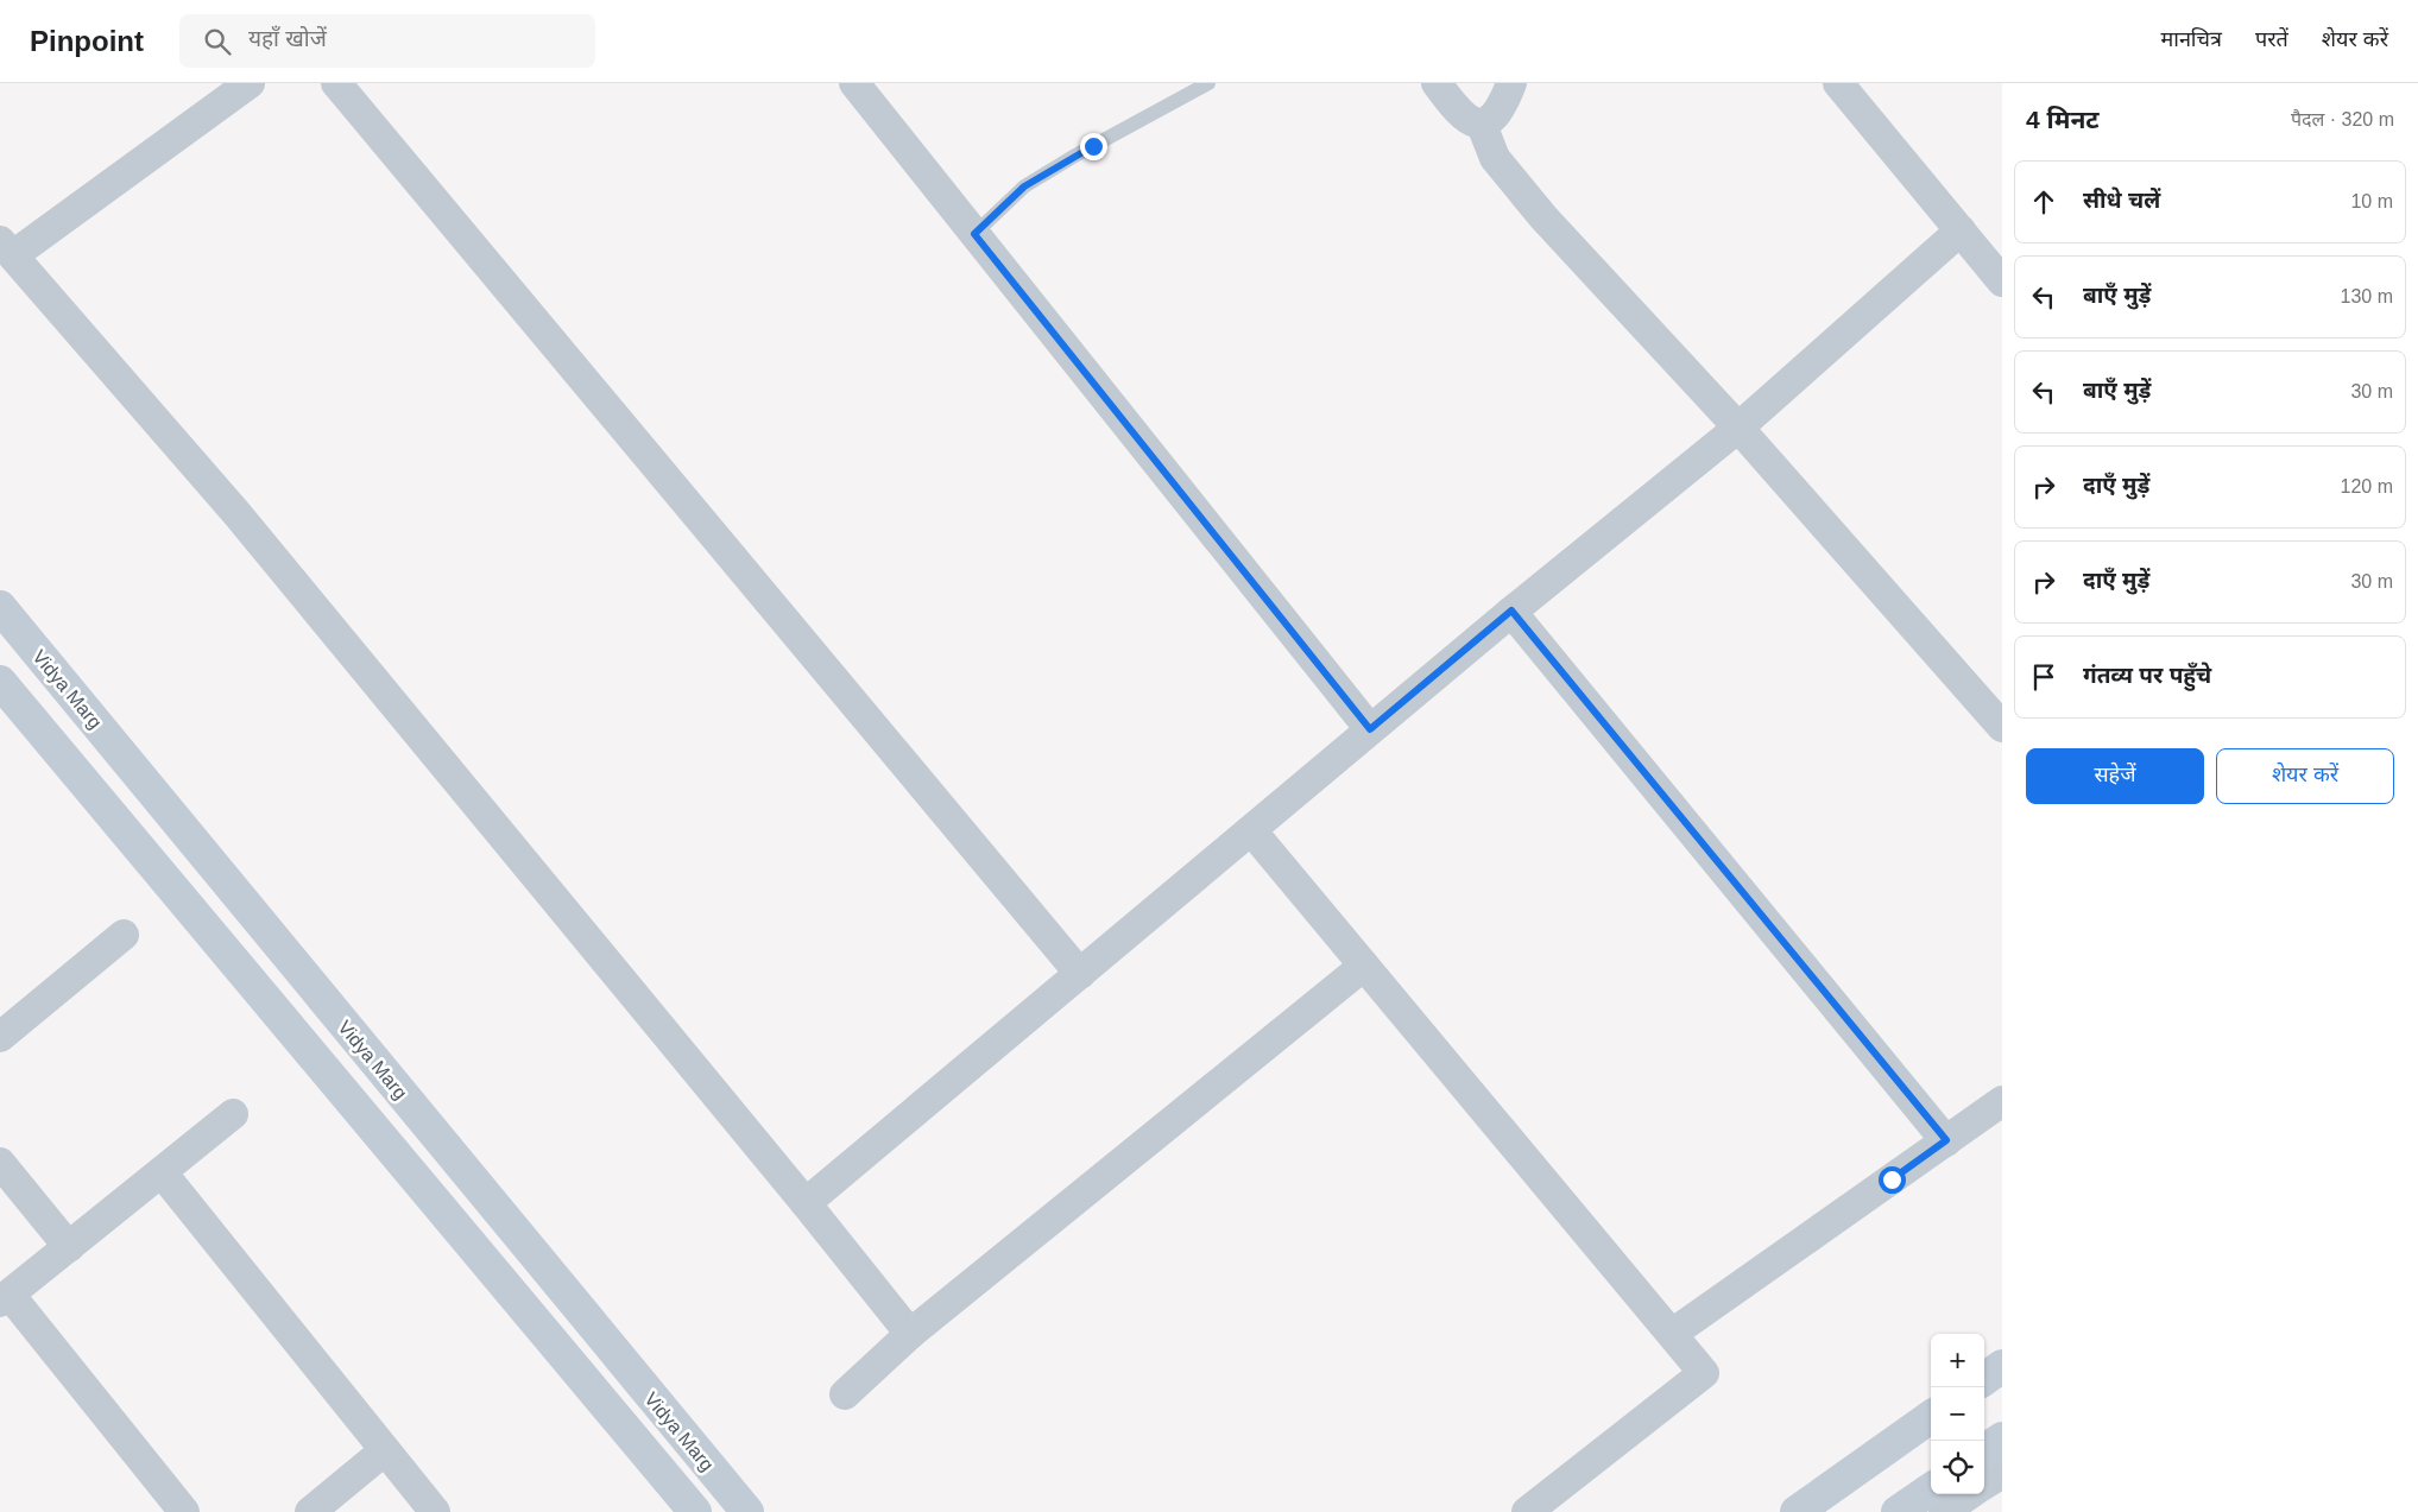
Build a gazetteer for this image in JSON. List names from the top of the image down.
{
  "streets": {
    "main road": ["Vidya Marg"]
  },
  "page": {
    "header": "Pinpoint",
    "search": "यहाँ खोजें",
    "nav": ["मानचित्र", "परतें", "शेयर करें"],
    "heading": ["4 मिनट", "पैदल · 320 m"],
    "list": [
      ["सीधे चलें", "10 m"],
      ["बाएँ मुड़ें", "130 m"],
      ["बाएँ मुड़ें", "30 m"],
      ["दाएँ मुड़ें", "120 m"],
      ["दाएँ मुड़ें", "30 m"],
      "गंतव्य पर पहुँचे"
    ],
    "buttons": ["सहेजें", "शेयर करें"],
    "map_buttons": ["+", "−"]
  }
}
